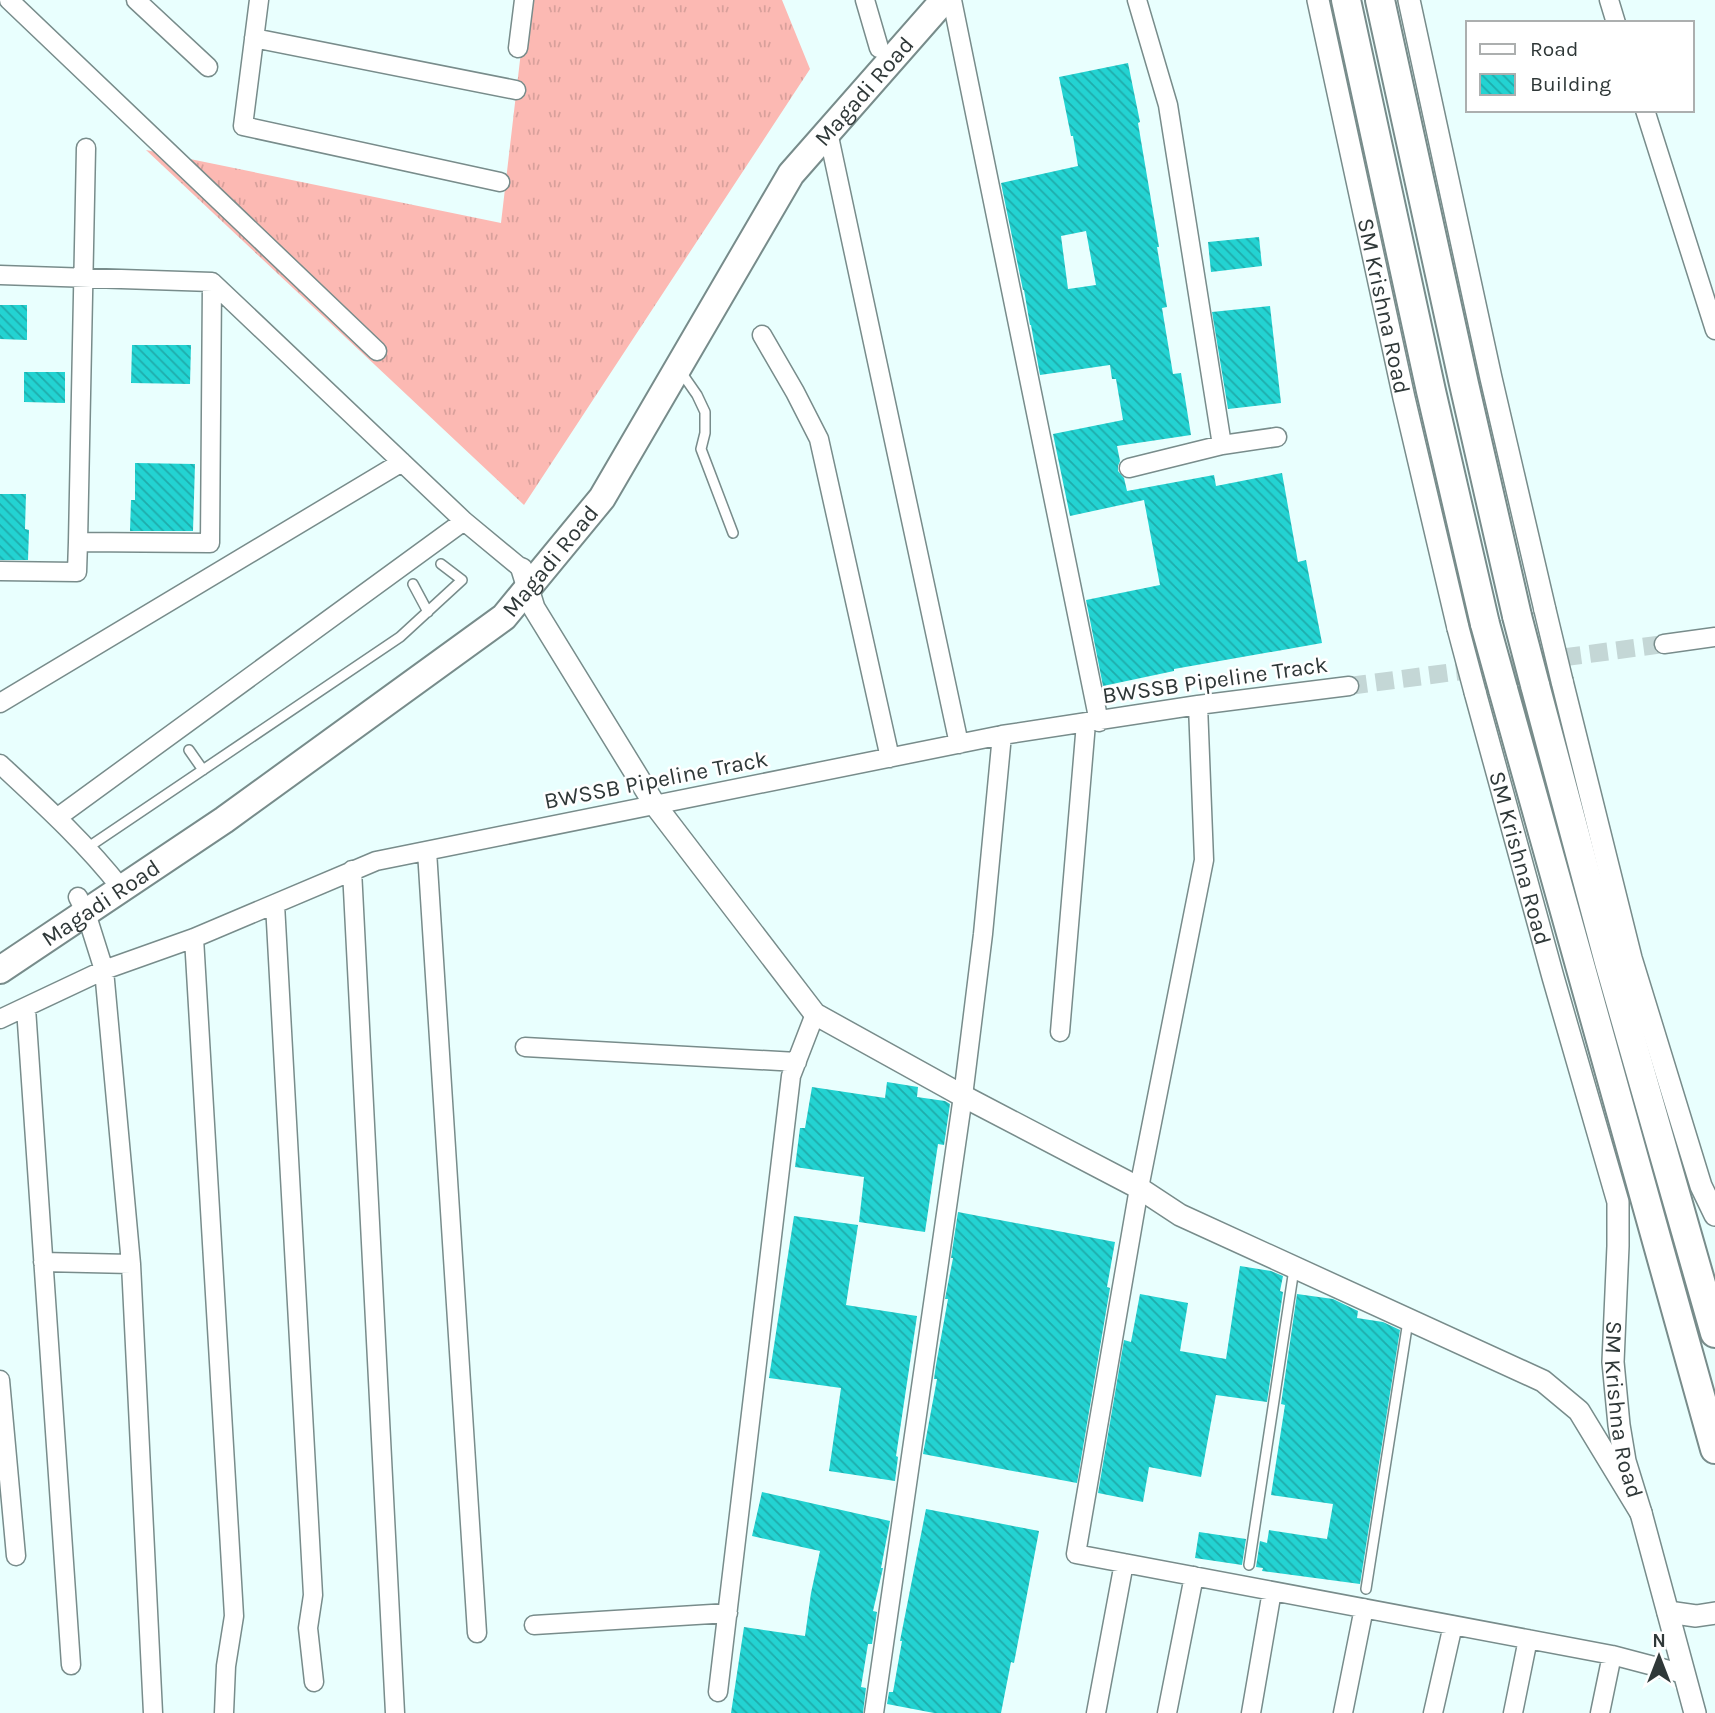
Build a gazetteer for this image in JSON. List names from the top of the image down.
{
  "streets": {
    "highway": ["SM Krishna Road"],
    "main road": ["Magadi Road"],
    "street": ["BWSSB Pipeline Track"]
  },
  "legend": ["Road", "Building"],
  "north": "top"
}
